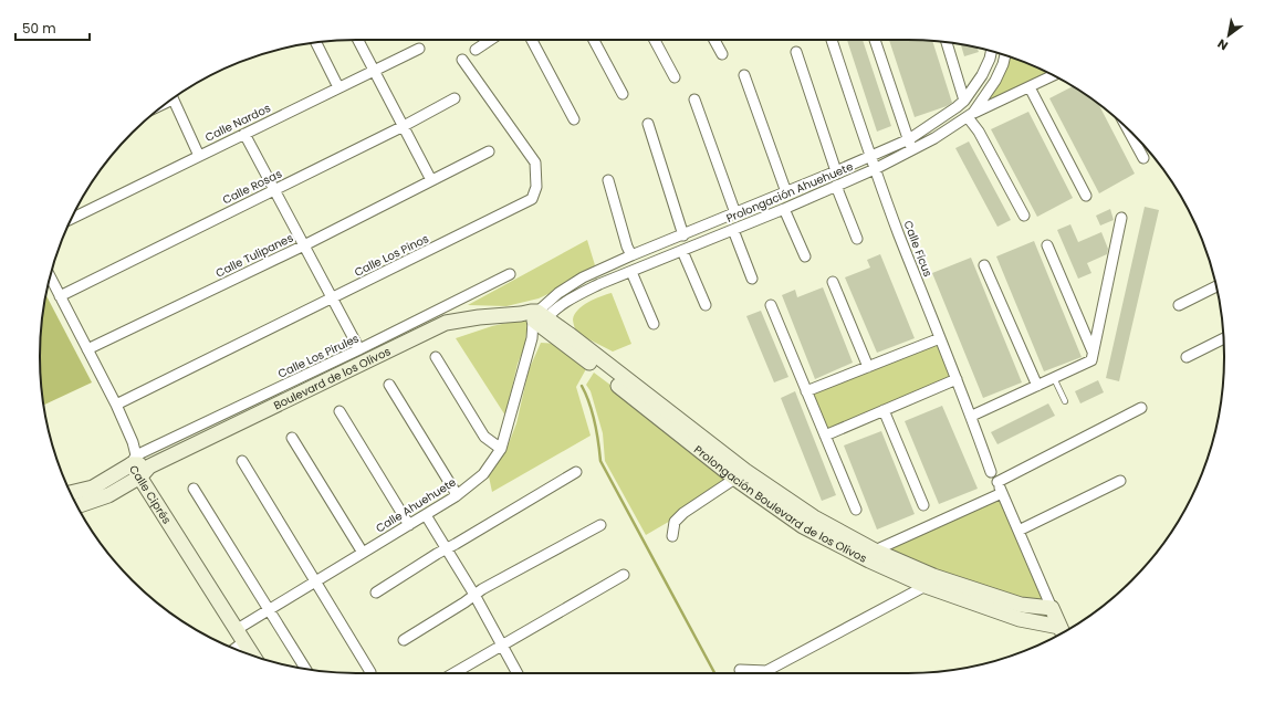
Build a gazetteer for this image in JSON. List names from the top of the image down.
{
  "streets": {
    "street": [
      "Calle Nardos",
      "Calle Rosas",
      "Prolongación Ahuehuete",
      "Calle Ficus",
      "Calle Tulipanes",
      "Calle Los Pinos",
      "Calle Los Pirules",
      "Boulevard de los Olivos",
      "Calle Ciprés",
      "Prolongación Boulevard de los Olivos",
      "Calle Ahuehuete"
    ]
  },
  "crossings": [
    ["Calle Rosas", "Calle Ciprés"],
    ["Prolongación Ahuehuete", "Calle Ficus"],
    ["Prolongación Ahuehuete", "Boulevard de los Olivos"],
    ["Prolongación Ahuehuete", "Prolongación Boulevard de los Olivos"],
    ["Prolongación Ahuehuete", "Calle Ahuehuete"],
    ["Calle Ficus", "Prolongación Boulevard de los Olivos"],
    ["Calle Tulipanes", "Calle Ciprés"],
    ["Calle Los Pinos", "Calle Ciprés"],
    ["Calle Los Pirules", "Calle Ciprés"],
    ["Boulevard de los Olivos", "Calle Ciprés"],
    ["Boulevard de los Olivos", "Prolongación Boulevard de los Olivos"],
    ["Boulevard de los Olivos", "Calle Ahuehuete"],
    ["Calle Ciprés", "Calle Ahuehuete"],
    ["Prolongación Boulevard de los Olivos", "Calle Ahuehuete"]
  ],
  "scale_bar": "50 m",
  "north": "bottom left"
}
